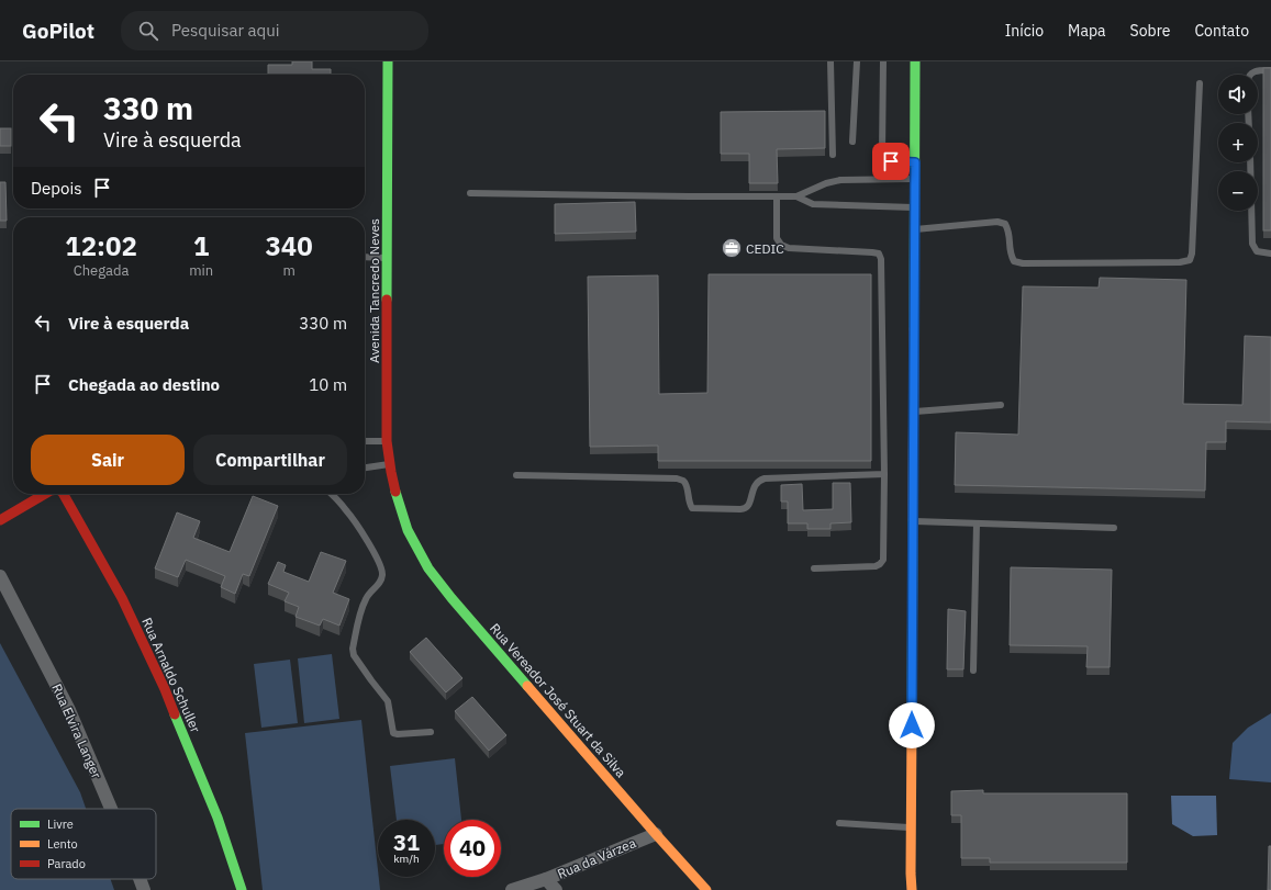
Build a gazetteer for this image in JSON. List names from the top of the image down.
{
  "streets": {
    "street": [
      "Avenida Tancredo Neves",
      "Rua Arnaldo Schuller",
      "Rua Vereador José Stuart da Silva",
      "Rua Elvira Langer",
      "Rua da Várzea"
    ]
  },
  "crossings": [
    ["Avenida Tancredo Neves", "Rua Vereador José Stuart da Silva"],
    ["Rua Vereador José Stuart da Silva", "Rua da Várzea"]
  ],
  "places": {
    "office": ["CEDIC"]
  },
  "legend": ["Livre", "Lento", "Parado"],
  "page": {
    "header": "GoPilot",
    "search": "Pesquisar aqui",
    "nav": [
      "Início",
      "Mapa",
      "Sobre",
      "Contato"
    ],
    "map_buttons": ["+", "−"],
    "turn": ["330 m", "Vire à esquerda"],
    "then": "Depois",
    "eta": [
      "12:02",
      "Chegada",
      "1",
      "min",
      "340",
      "m"
    ],
    "list": [
      {
        "name": "Vire à esquerda",
        "value": "330 m"
      },
      {
        "name": "Chegada ao destino",
        "value": "10 m"
      }
    ],
    "buttons": ["Sair", "Compartilhar"],
    "speed": "31 km/h",
    "limit": "40"
  }
}
